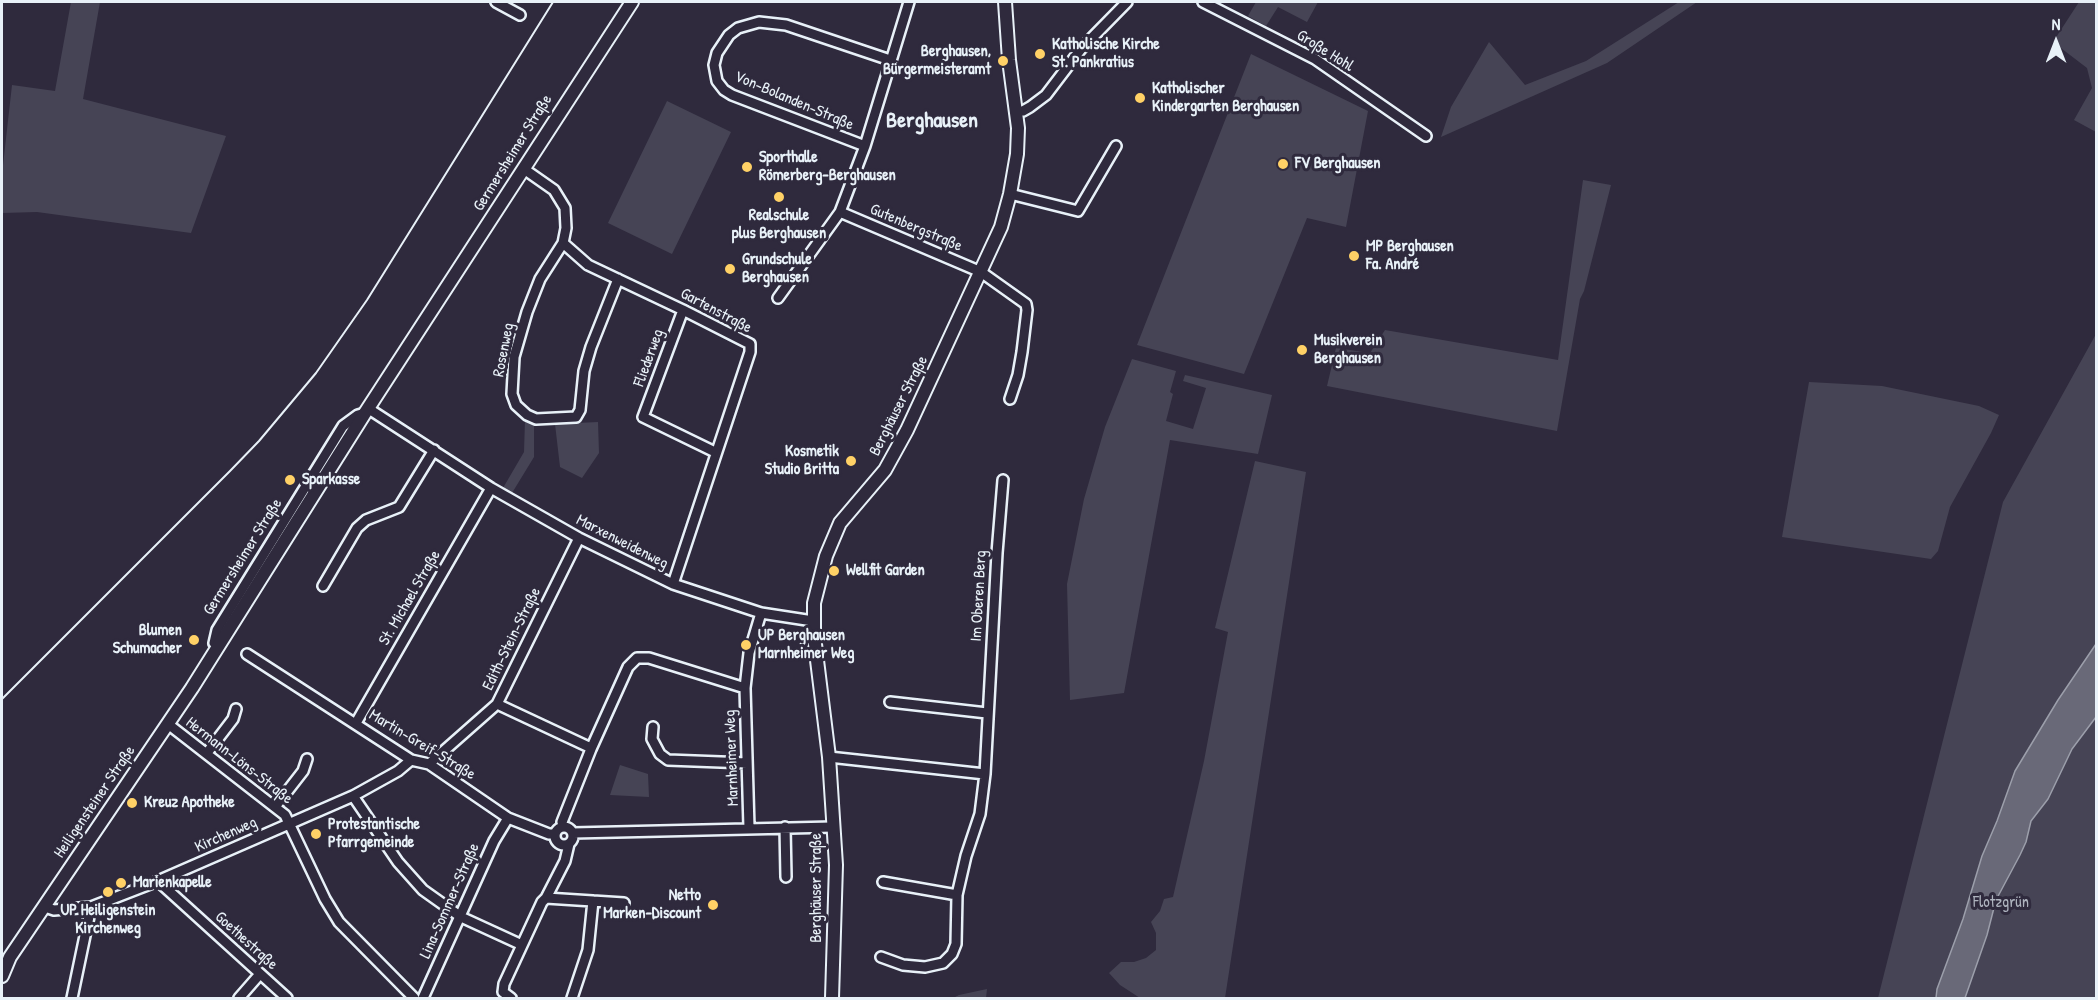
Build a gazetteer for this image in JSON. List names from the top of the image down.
{
  "streets": {
    "main road": ["Germersheimer Straße", "Berghäuser Straße", "Heiligensteiner Straße"],
    "street": [
      "Große Hohl",
      "Von-Bolanden-Straße",
      "Gutenbergstraße",
      "Gartenstraße",
      "Rosenweg",
      "Fliederweg",
      "Marxenweidenweg",
      "Im Oberen Berg",
      "St. Michael Straße",
      "Edith-Stein-Straße",
      "Martin-Greif-Straße",
      "Marnheimer Weg",
      "Hermann-Löns-Straße",
      "Kirchenweg",
      "Lina-Sommer-Straße",
      "Goethestraße"
    ]
  },
  "crossings": [
    ["Germersheimer Straße", "Marxenweidenweg"],
    ["Germersheimer Straße", "Heiligensteiner Straße"],
    ["Gutenbergstraße", "Berghäuser Straße"],
    ["Gartenstraße", "Rosenweg"],
    ["Gartenstraße", "Fliederweg"],
    ["Gartenstraße", "Marxenweidenweg"],
    ["Berghäuser Straße", "Marxenweidenweg"],
    ["Marxenweidenweg", "St. Michael Straße"],
    ["Marxenweidenweg", "Edith-Stein-Straße"],
    ["Marxenweidenweg", "Marnheimer Weg"],
    ["St. Michael Straße", "Martin-Greif-Straße"],
    ["Edith-Stein-Straße", "Martin-Greif-Straße"],
    ["Martin-Greif-Straße", "Marnheimer Weg"],
    ["Martin-Greif-Straße", "Kirchenweg"],
    ["Martin-Greif-Straße", "Lina-Sommer-Straße"],
    ["Hermann-Löns-Straße", "Heiligensteiner Straße"],
    ["Hermann-Löns-Straße", "Kirchenweg"],
    ["Heiligensteiner Straße", "Kirchenweg"],
    ["Kirchenweg", "Goethestraße"]
  ],
  "districts": ["Berghausen"],
  "parks": ["Flotzgrün"],
  "places": [
    "Katholische Kirche St. Pankratius",
    "Berghausen, Bürgermeisteramt",
    "Katholischer Kindergarten Berghausen",
    "FV Berghausen",
    "Sporthalle Römerberg-Berghausen",
    "Realschule plus Berghausen",
    "MP Berghausen Fa. André",
    "Grundschule Berghausen",
    "Musikverein Berghausen",
    "Kosmetik Studio Britta",
    "Sparkasse",
    "Wellfit Garden",
    "Blumen Schumacher",
    "UP Berghausen Marnheimer Weg",
    "Kreuz Apotheke",
    "Protestantische Pfarrgemeinde",
    "Marienkapelle",
    "UP Heiligenstein Kirchenweg",
    "Netto Marken-Discount"
  ],
  "north": "top"
}
